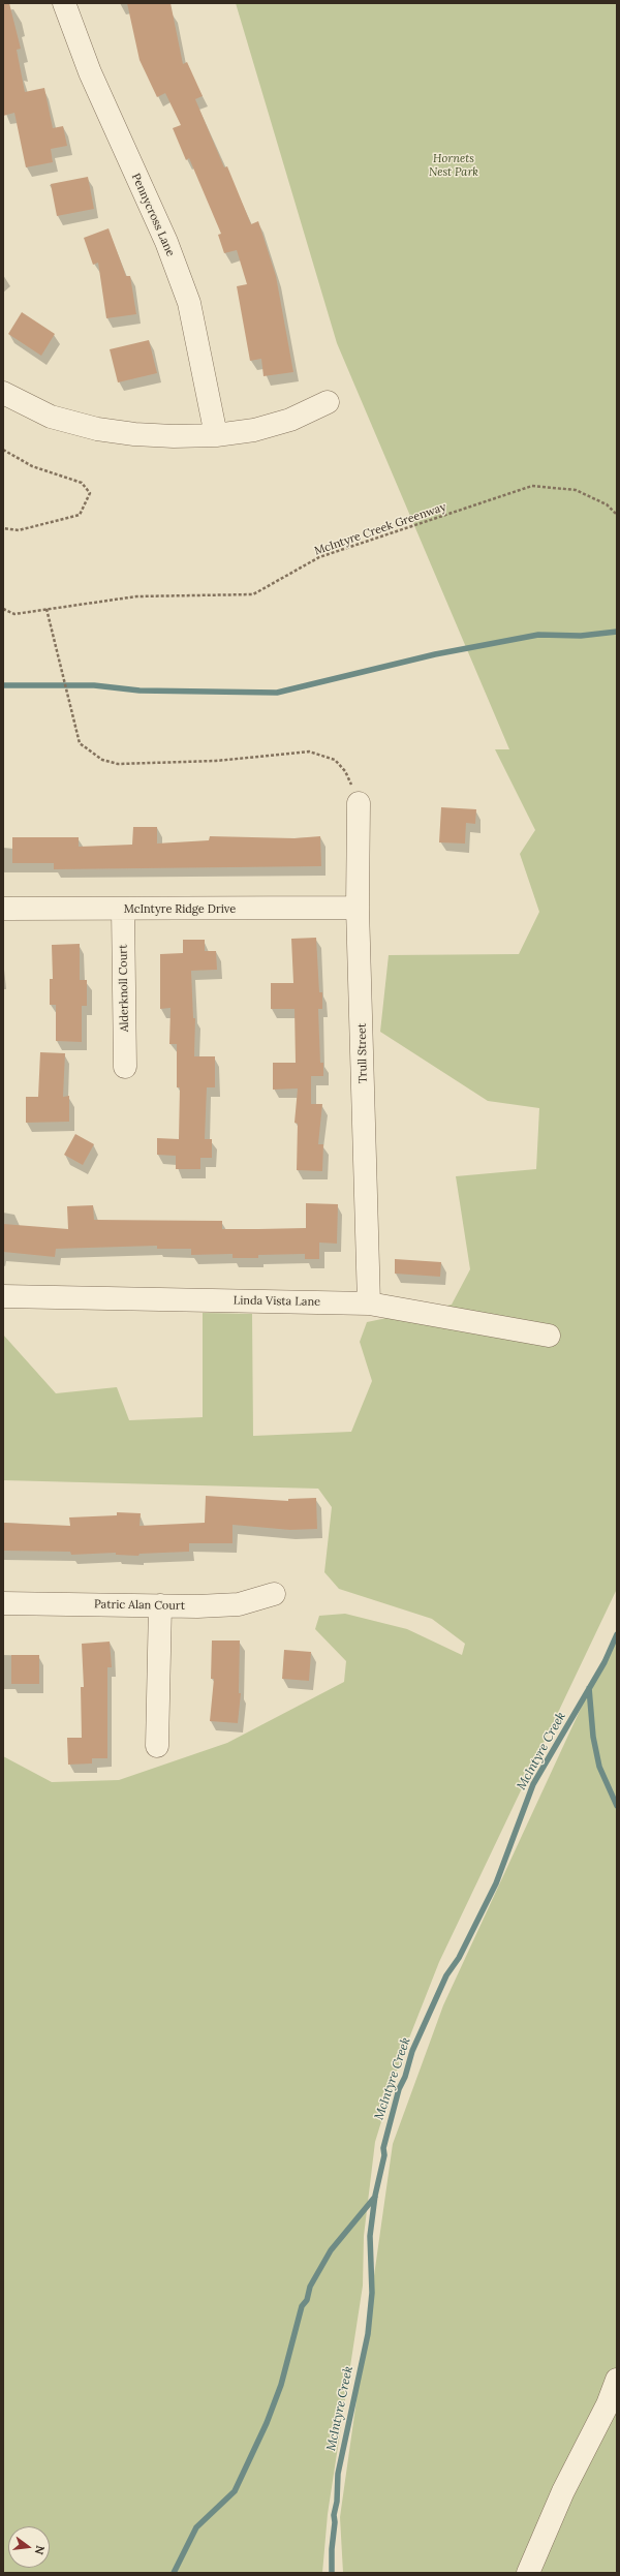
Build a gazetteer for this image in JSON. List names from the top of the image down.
{
  "streets": {
    "street": [
      "Pennycross Lane",
      "McIntyre Ridge Drive",
      "Alderknoll Court",
      "Trull Street",
      "Linda Vista Lane",
      "Patric Alan Court"
    ],
    "path": ["McIntyre Creek Greenway"]
  },
  "crossings": [
    ["McIntyre Ridge Drive", "Alderknoll Court"],
    ["McIntyre Ridge Drive", "Trull Street"],
    ["Trull Street", "Linda Vista Lane"]
  ],
  "water": ["McIntyre Creek"],
  "parks": ["Hornets Nest Park"],
  "north": "right"
}
